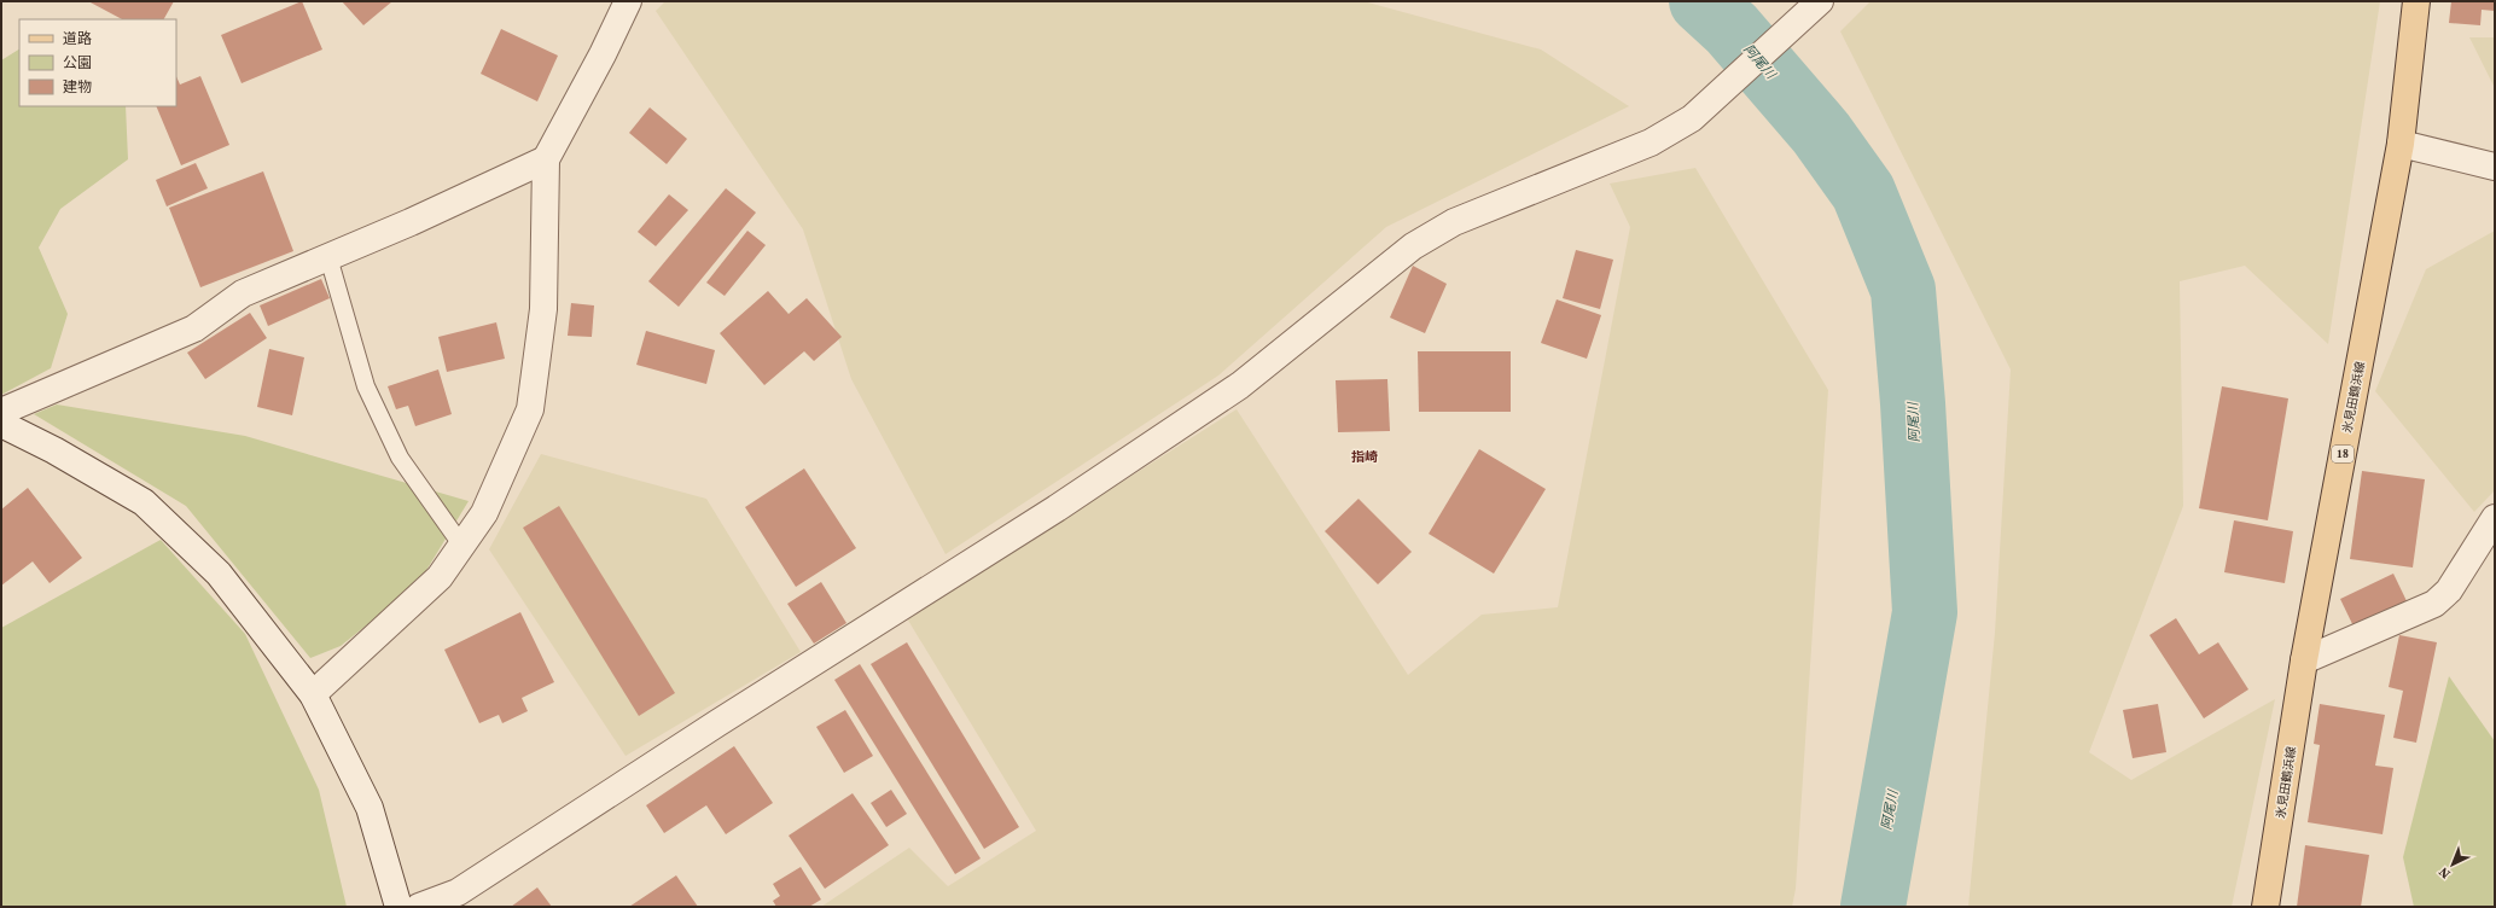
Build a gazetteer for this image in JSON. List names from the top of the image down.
{
  "streets": {
    "main road": ["氷見田鶴浜線", "18"]
  },
  "districts": ["指崎"],
  "water": ["阿尾川"],
  "legend": ["道路", "公園", "建物"],
  "north": "bottom left"
}
